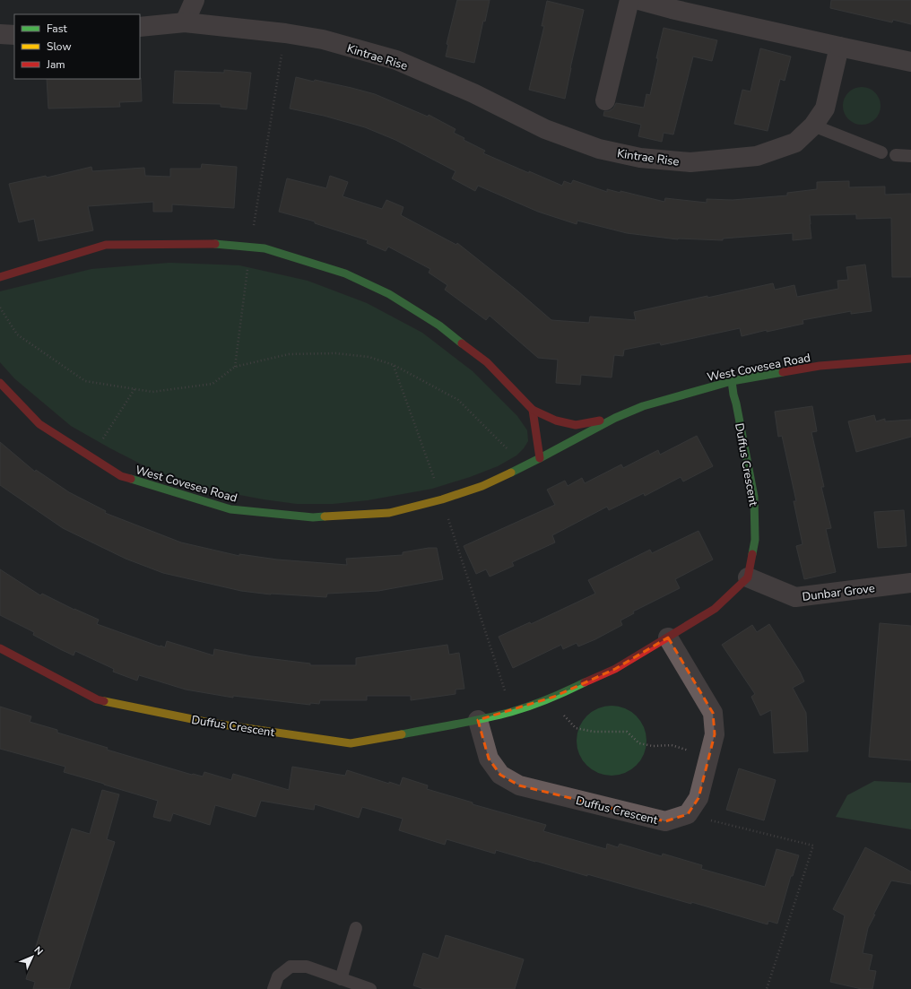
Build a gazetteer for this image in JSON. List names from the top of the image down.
{
  "streets": {
    "street": [
      "Kintrae Rise",
      "West Covesea Road",
      "Duffus Crescent",
      "Dunbar Grove"
    ]
  },
  "crossings": [
    ["West Covesea Road", "Duffus Crescent"],
    ["Duffus Crescent", "Dunbar Grove"]
  ],
  "legend": ["Fast", "Slow", "Jam"],
  "north": "top right"
}
